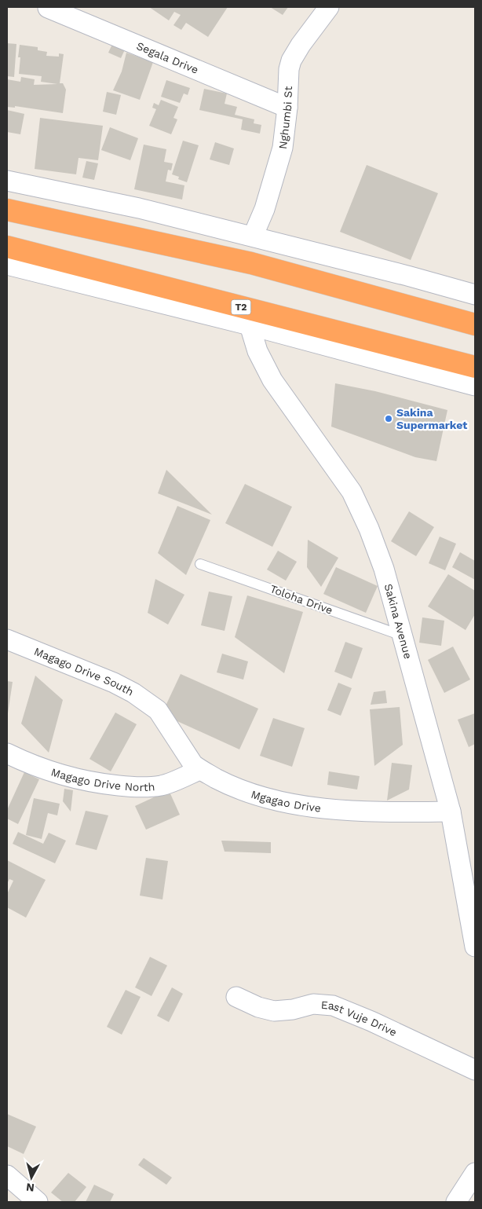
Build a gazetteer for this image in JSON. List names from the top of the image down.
{
  "streets": {
    "highway": ["T2"],
    "street": [
      "Segala Drive",
      "Nghumbi St",
      "Sakina Avenue",
      "Magago Drive South",
      "Magago Drive North",
      "Mgagao Drive",
      "East Vuje Drive"
    ],
    "lane": ["Toloha Drive"]
  },
  "crossings": [
    ["Segala Drive", "Nghumbi St"],
    ["Toloha Drive", "Sakina Avenue"],
    ["Sakina Avenue", "Mgagao Drive"],
    ["Magago Drive South", "Mgagao Drive"],
    ["Magago Drive North", "Mgagao Drive"]
  ],
  "places": ["Sakina Supermarket"],
  "north": "bottom"
}
